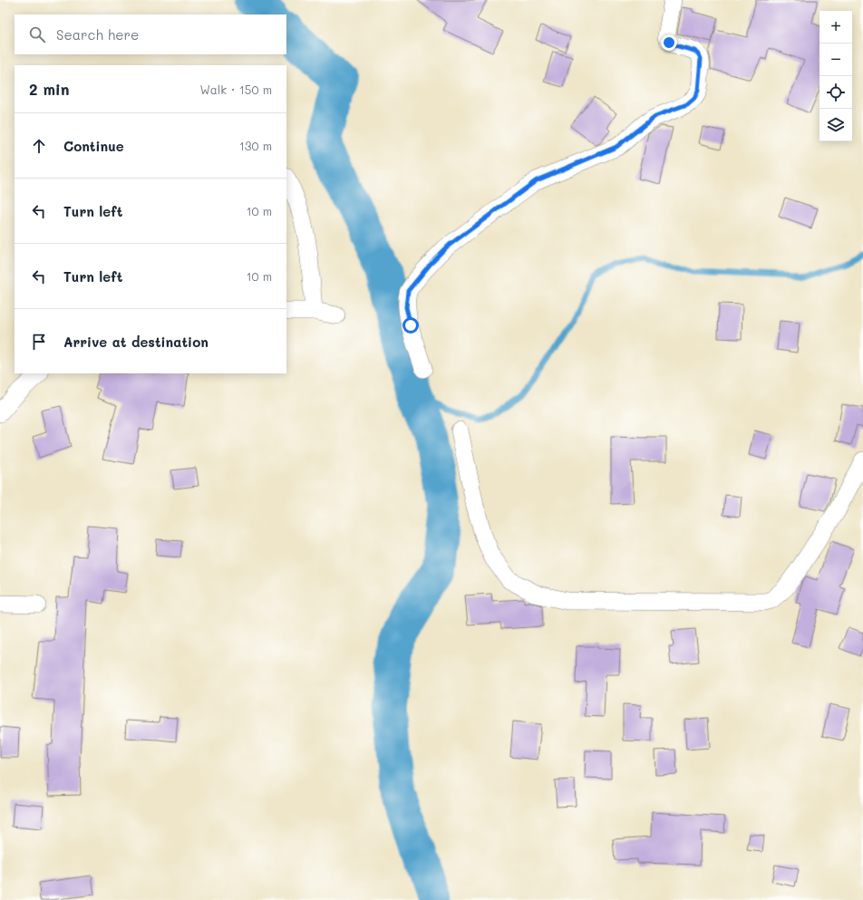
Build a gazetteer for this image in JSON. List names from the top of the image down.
{
  "page": {
    "map_buttons": ["+", "−"],
    "search": "Search here",
    "heading": ["2 min", "Walk · 150 m"],
    "list": [
      ["Continue", "130 m"],
      ["Turn left", "10 m"],
      ["Turn left", "10 m"],
      "Arrive at destination"
    ]
  }
}
